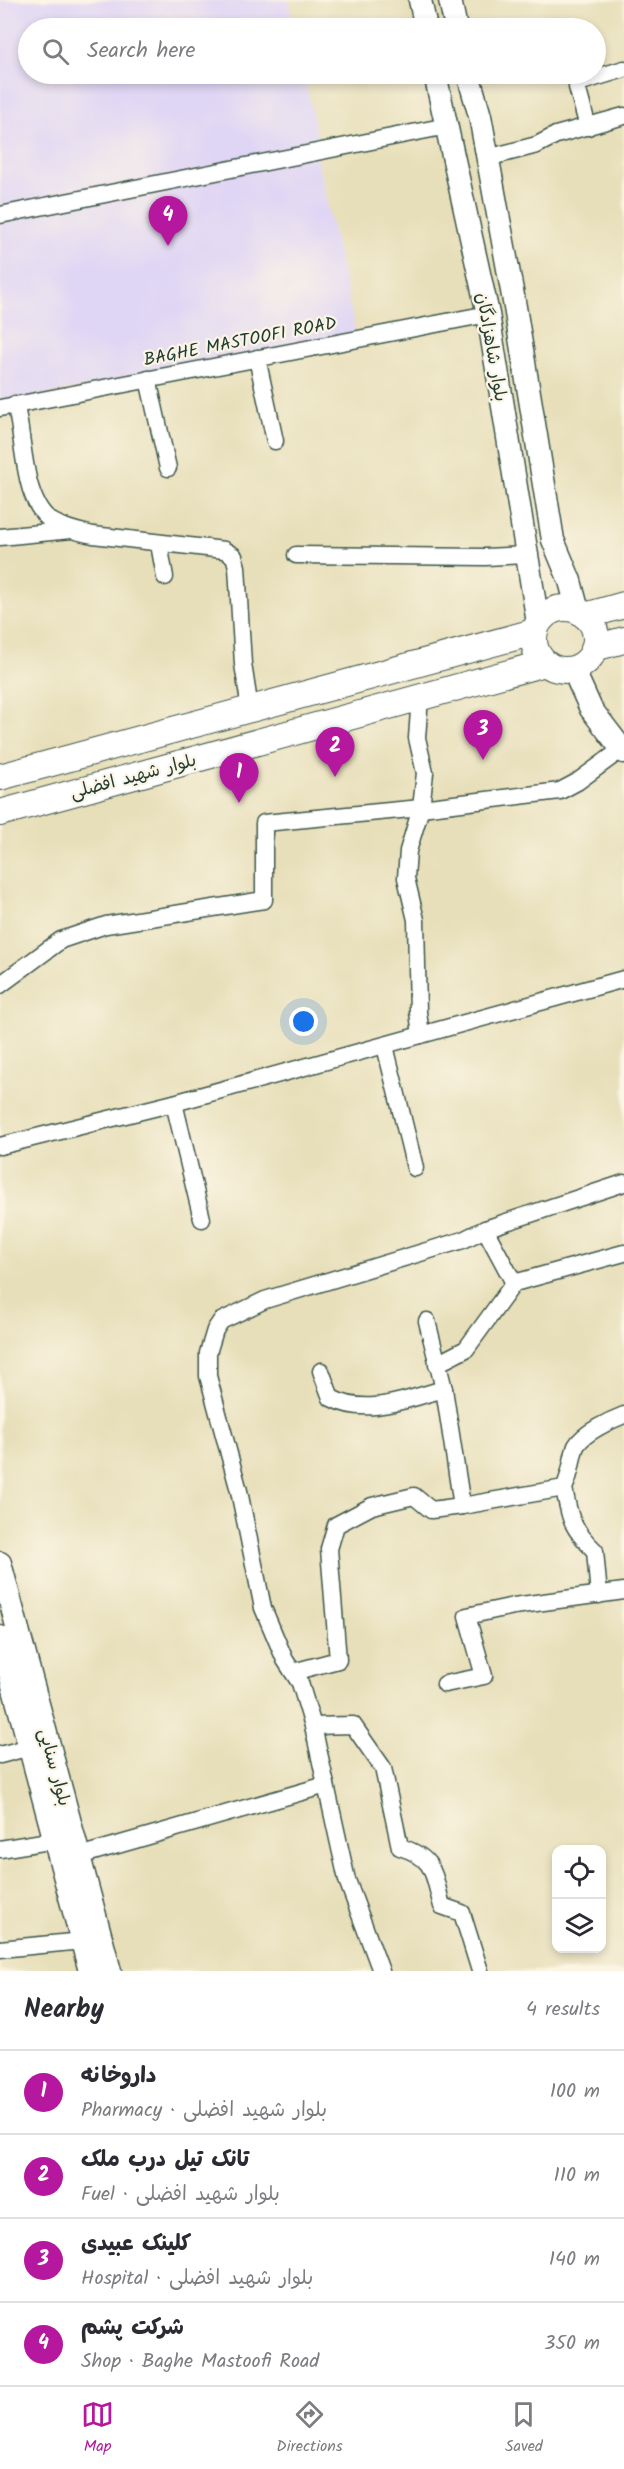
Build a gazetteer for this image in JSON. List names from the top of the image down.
{
  "streets": {
    "main road": ["بلوار شاهزادگان", "بلوار شهید افضلی", "بلوار سنایی"],
    "street": ["BAGHE MASTOOFI ROAD"]
  },
  "crossings": [
    ["BAGHE MASTOOFI ROAD", "بلوار شاهزادگان"],
    ["بلوار شاهزادگان", "بلوار شهید افضلی"]
  ],
  "page": {
    "search": "Search here",
    "pins": [
      "4",
      "3",
      "2",
      "1"
    ],
    "heading": ["Nearby", "4 results"],
    "list": [
      {
        "mark": "1",
        "name": "داروخانه",
        "note": "Pharmacy · بلوار شهید افضلی",
        "value": "100 m"
      },
      {
        "mark": "2",
        "name": "تانک تیل درب ملک",
        "note": "Fuel · بلوار شهید افضلی",
        "value": "110 m"
      },
      {
        "mark": "3",
        "name": "کلینک عبیدی",
        "note": "Hospital · بلوار شهید افضلی",
        "value": "140 m"
      },
      {
        "mark": "4",
        "name": "شرکت پشم",
        "note": "Shop · Baghe Mastoofi Road",
        "value": "350 m"
      }
    ],
    "nav": ["Map", "Directions", "Saved"]
  }
}
